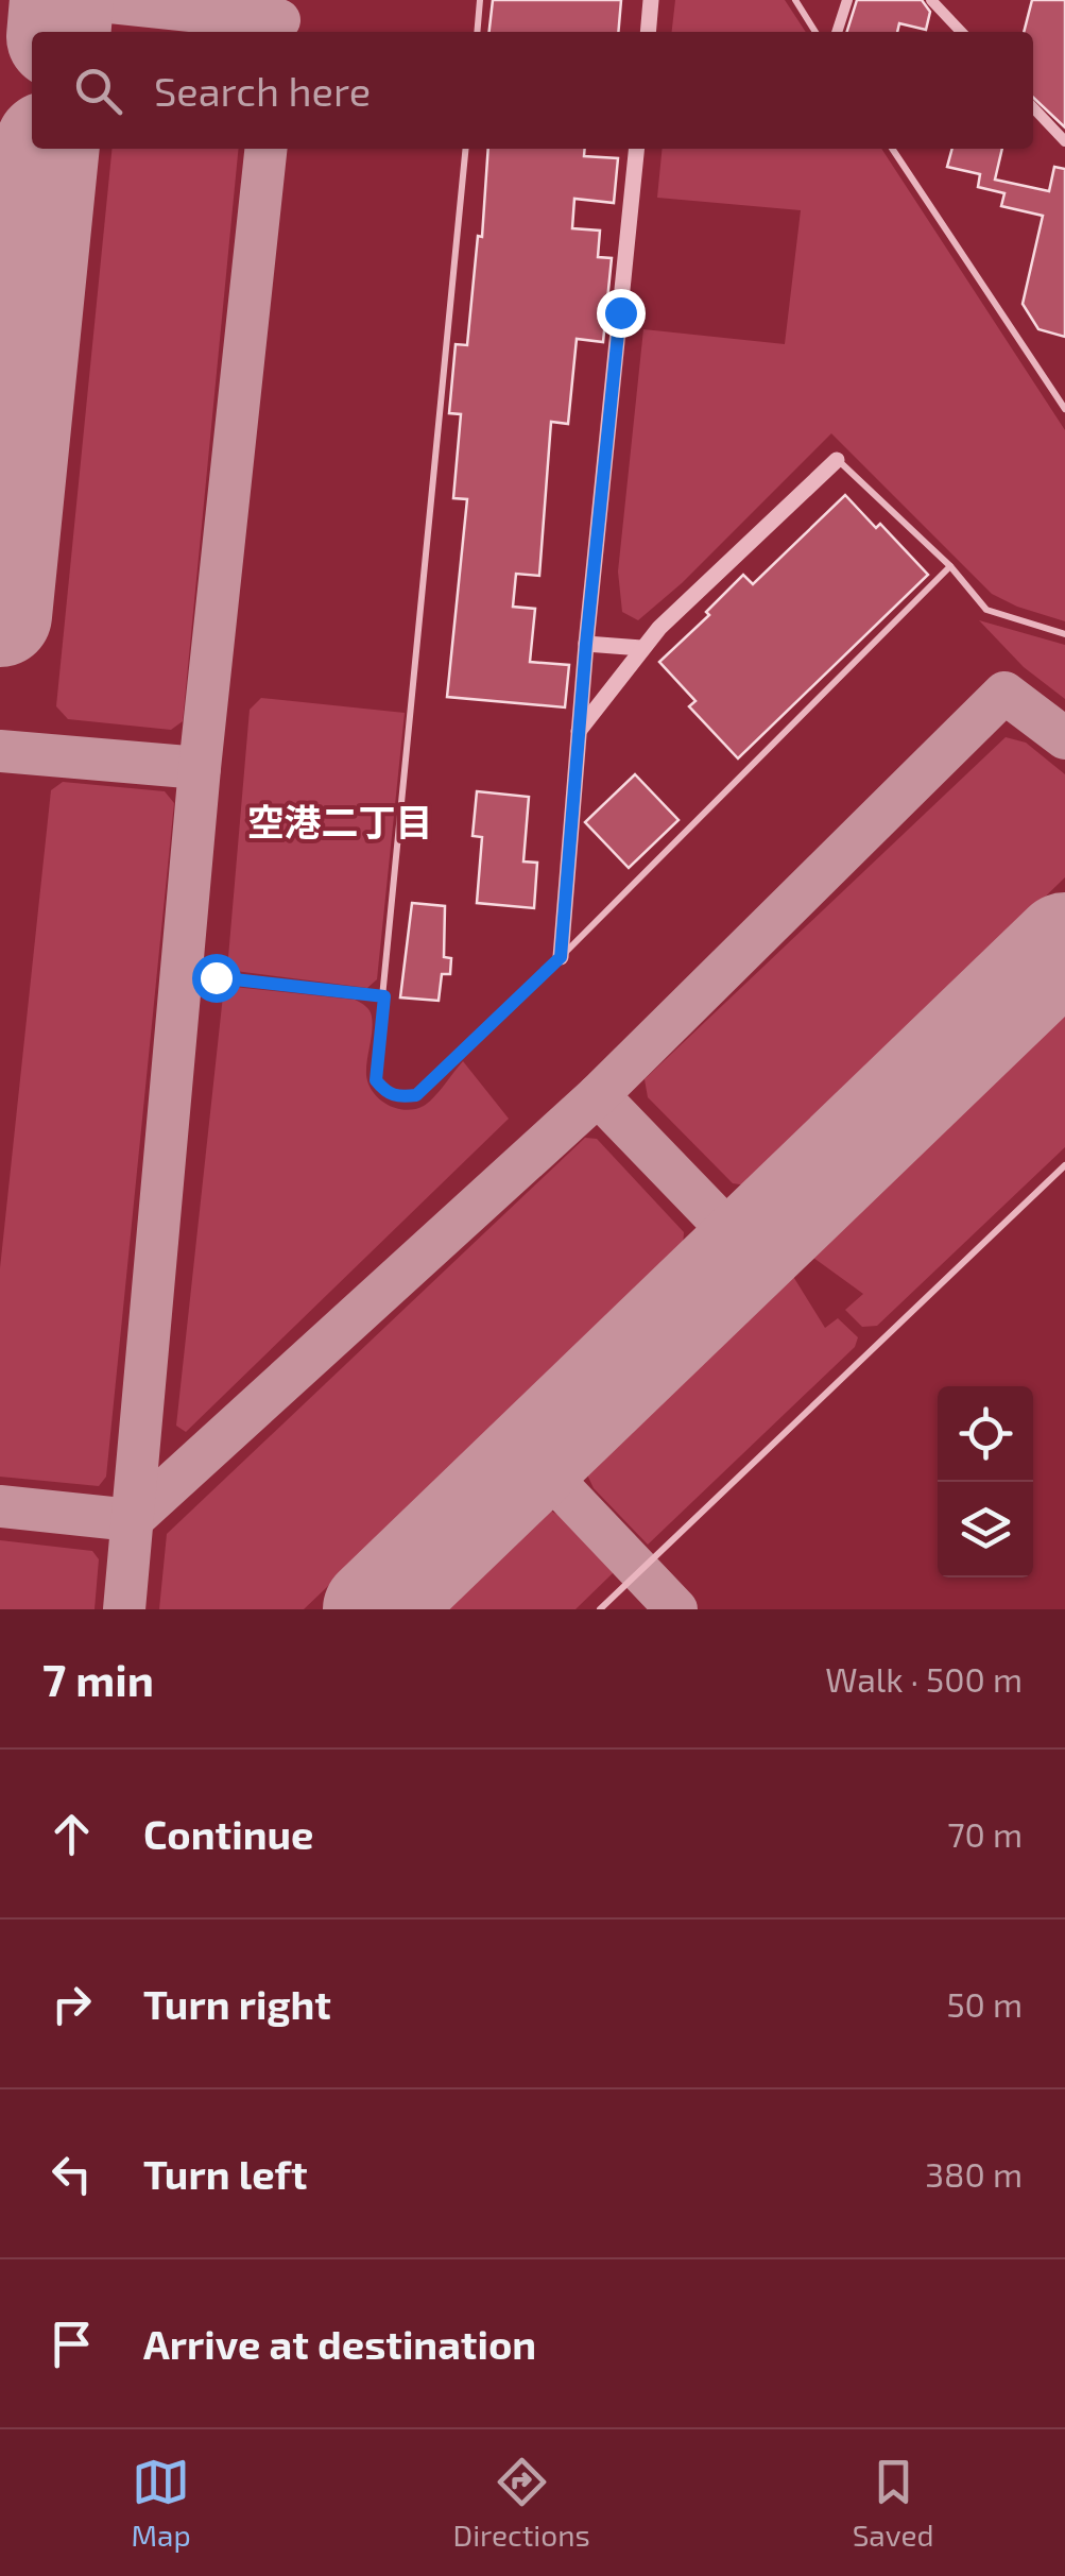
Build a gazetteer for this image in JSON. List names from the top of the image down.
{
  "districts": ["空港二丁目"],
  "page": {
    "search": "Search here",
    "heading": ["7 min", "Walk · 500 m"],
    "list": [
      ["Continue", "70 m"],
      ["Turn right", "50 m"],
      ["Turn left", "380 m"],
      "Arrive at destination"
    ],
    "nav": ["Map", "Directions", "Saved"]
  }
}
